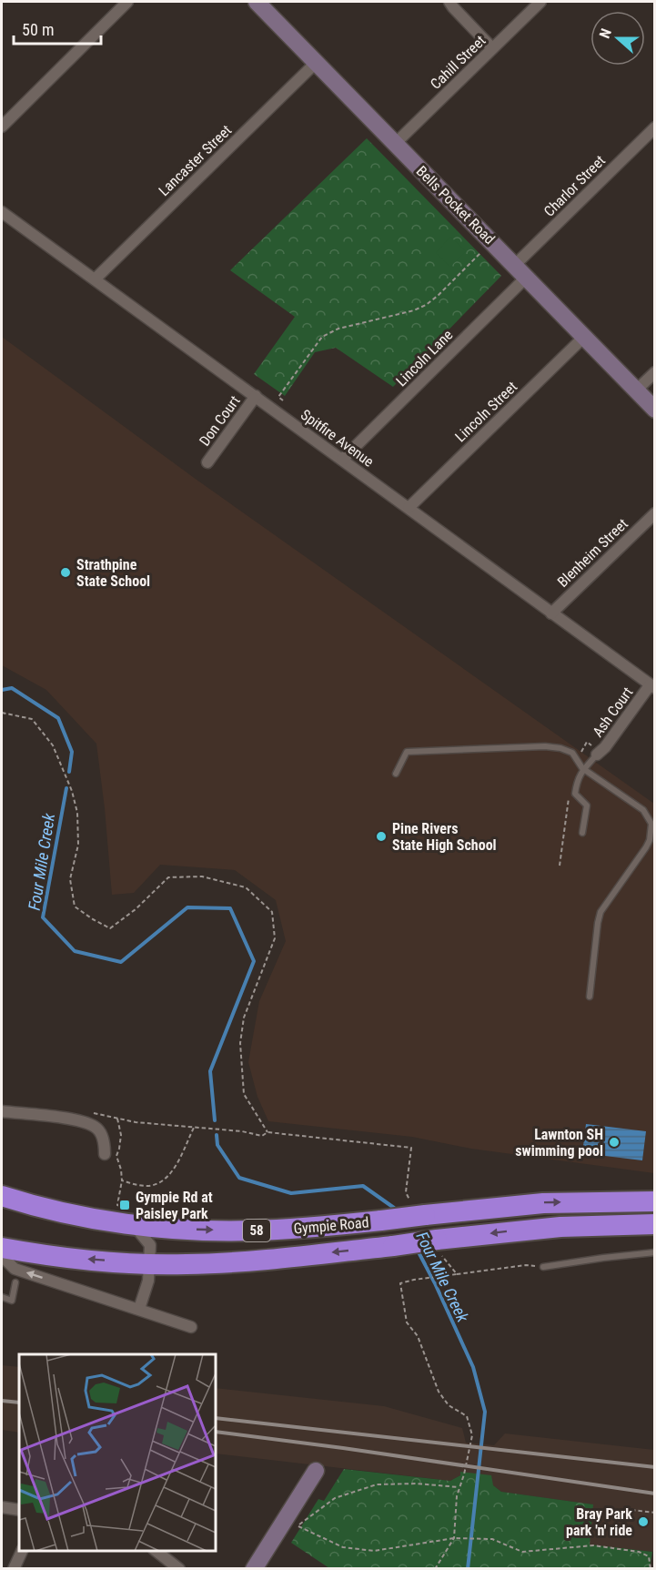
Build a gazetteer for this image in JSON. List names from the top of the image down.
{
  "streets": {
    "highway": ["Gympie Road", "58"],
    "main road": ["Bells Pocket Road"],
    "street": [
      "Cahill Street",
      "Lancaster Street",
      "Charlor Street",
      "Lincoln Lane",
      "Lincoln Street",
      "Don Court",
      "Spitfire Avenue",
      "Blenheim Street",
      "Ash Court"
    ]
  },
  "crossings": [
    ["Cahill Street", "Bells Pocket Road"],
    ["Lancaster Street", "Bells Pocket Road"],
    ["Lancaster Street", "Spitfire Avenue"],
    ["Charlor Street", "Bells Pocket Road"],
    ["Bells Pocket Road", "Lincoln Lane"],
    ["Bells Pocket Road", "Lincoln Street"],
    ["Lincoln Lane", "Spitfire Avenue"],
    ["Lincoln Street", "Spitfire Avenue"],
    ["Don Court", "Spitfire Avenue"],
    ["Spitfire Avenue", "Blenheim Street"],
    ["Spitfire Avenue", "Ash Court"]
  ],
  "water": ["Four Mile Creek"],
  "places": {
    "other": [
      "Strathpine State School",
      "Pine Rivers State High School",
      "Lawnton SH swimming pool",
      "Bray Park park 'n' ride"
    ],
    "transit": ["Gympie Rd at Paisley Park"]
  },
  "scale_bar": "50 m",
  "north": "left"
}
